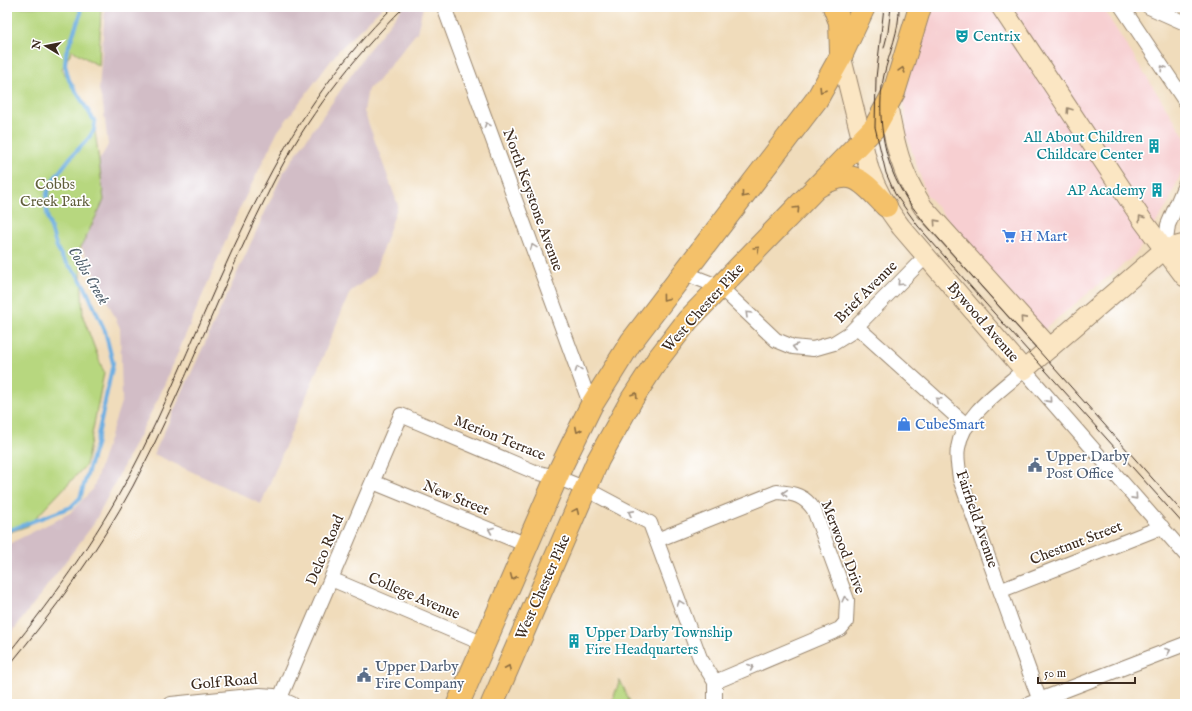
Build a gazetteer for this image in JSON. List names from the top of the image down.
{
  "streets": {
    "main road": ["West Chester Pike"],
    "street": [
      "North Keystone Avenue",
      "Brief Avenue",
      "Bywood Avenue",
      "Merion Terrace",
      "New Street",
      "Fairfield Avenue",
      "Chestnut Street",
      "Merwood Drive",
      "Delco Road",
      "College Avenue",
      "Golf Road"
    ]
  },
  "crossings": [
    ["North Keystone Avenue", "West Chester Pike"],
    ["Brief Avenue", "West Chester Pike"],
    ["Brief Avenue", "Bywood Avenue"],
    ["West Chester Pike", "Bywood Avenue"],
    ["West Chester Pike", "Merion Terrace"],
    ["West Chester Pike", "New Street"],
    ["West Chester Pike", "College Avenue"],
    ["Bywood Avenue", "Fairfield Avenue"],
    ["Bywood Avenue", "Chestnut Street"],
    ["Merion Terrace", "Merwood Drive"],
    ["Merion Terrace", "Delco Road"],
    ["New Street", "Delco Road"],
    ["Fairfield Avenue", "Chestnut Street"],
    ["Delco Road", "College Avenue"],
    ["Delco Road", "Golf Road"]
  ],
  "one_way": ["North Keystone Avenue", "Merion Terrace", "New Street"],
  "water": ["Cobbs Creek"],
  "parks": ["Cobbs Creek Park"],
  "places": {
    "theatre": ["Centrix"],
    "building": ["All About Children Childcare Center", "AP Academy", "Upper Darby Township Fire Headquarters"],
    "supermarket": ["H Mart"],
    "shop": ["CubeSmart"],
    "public building": ["Upper Darby Post Office", "Upper Darby Fire Company"]
  },
  "scale_bar": "50 m",
  "north": "left"
}
